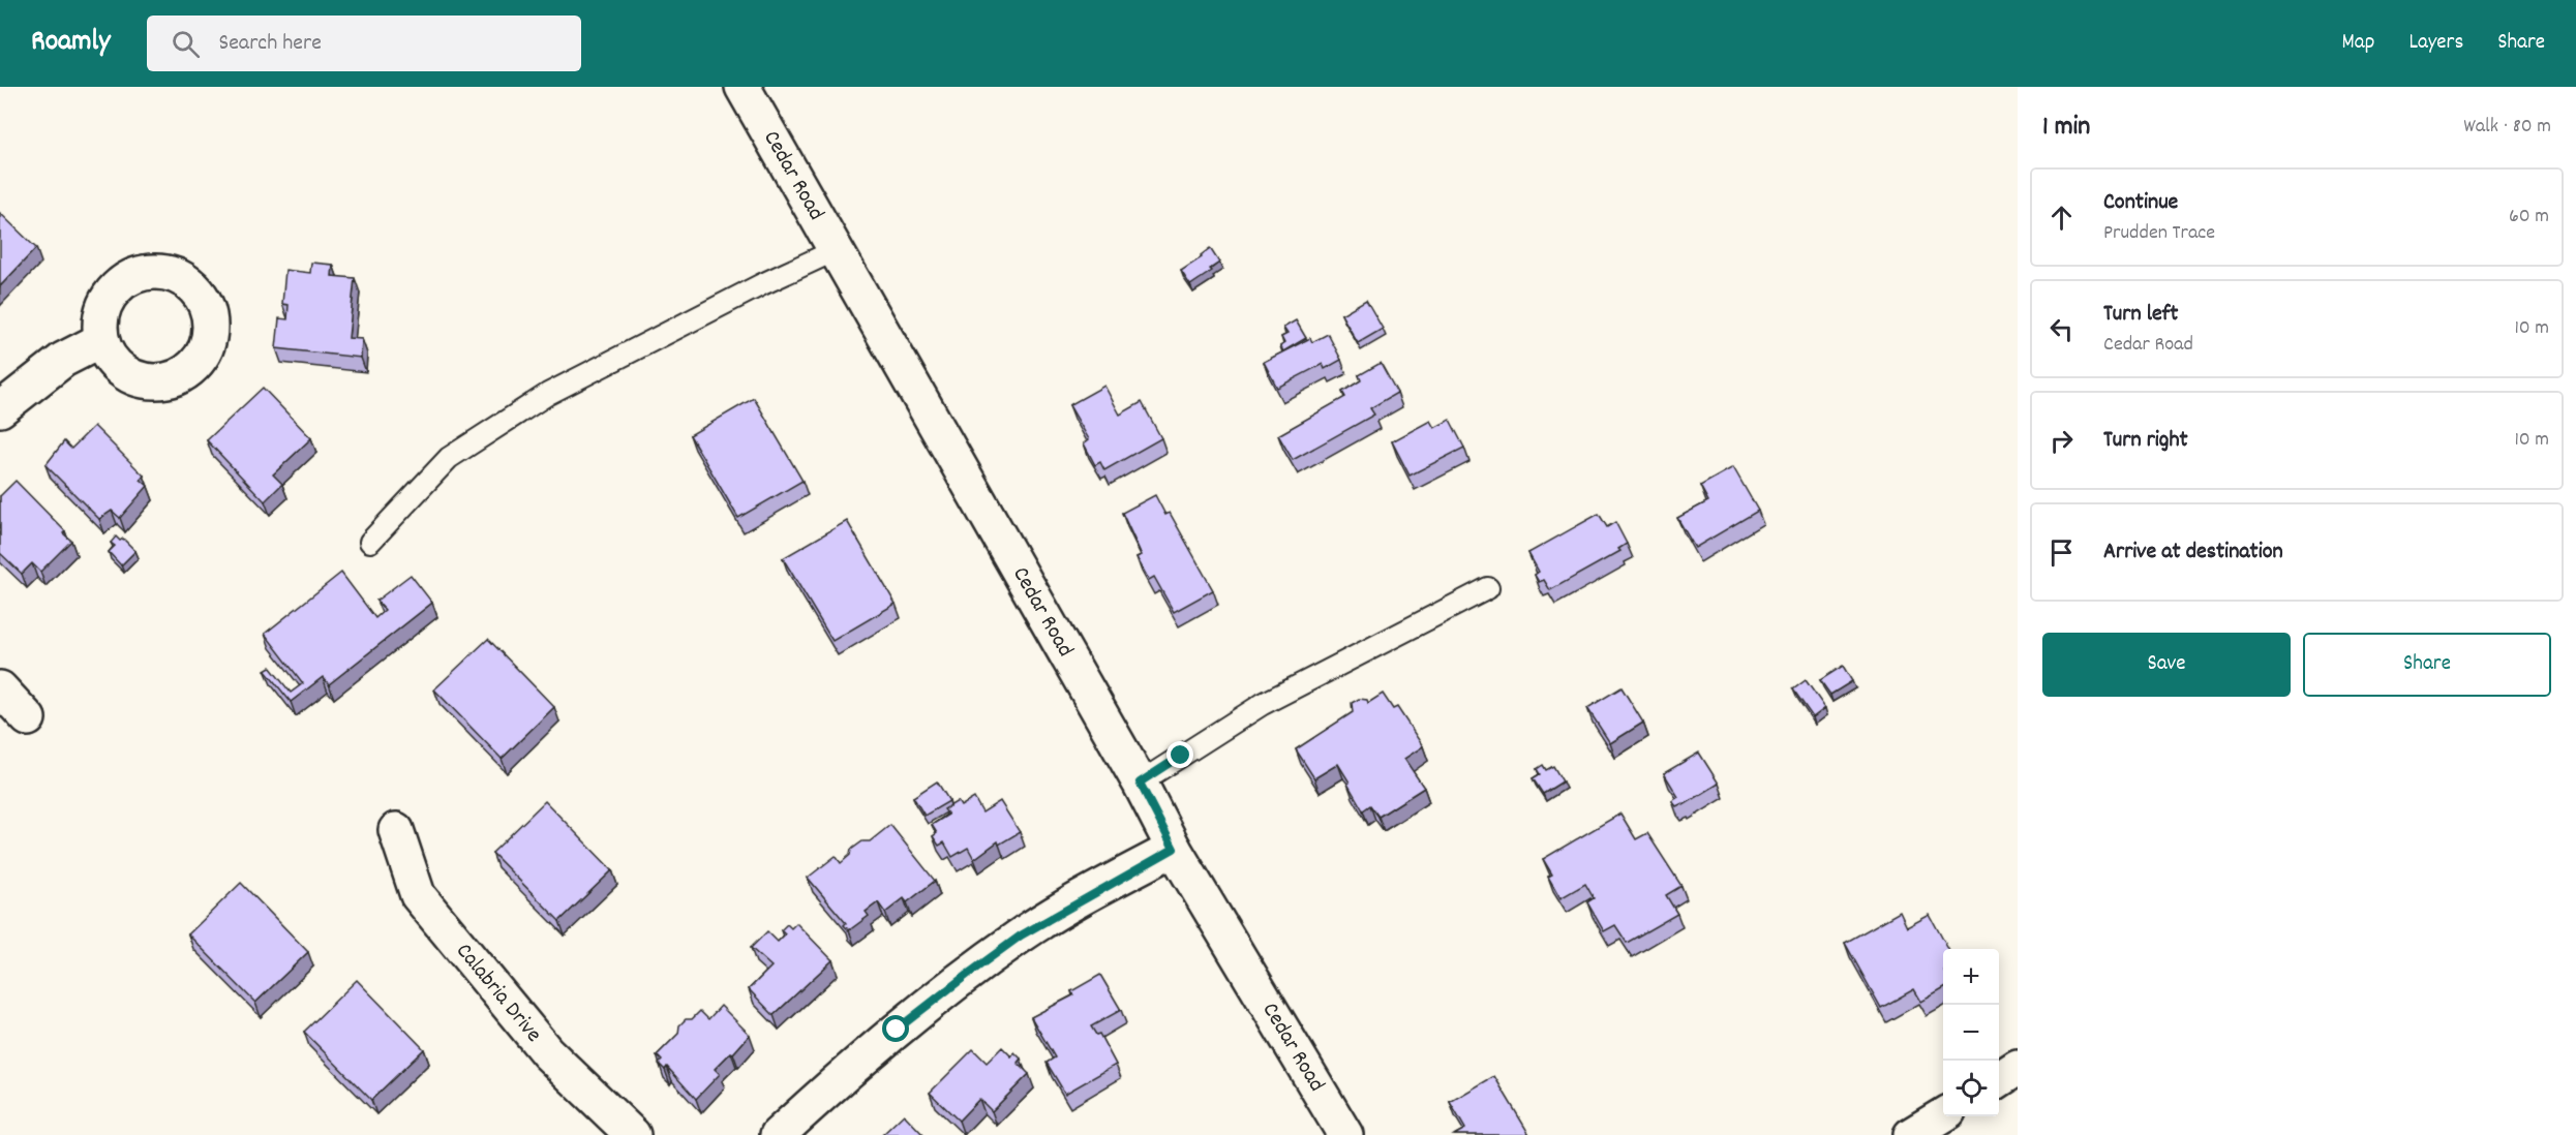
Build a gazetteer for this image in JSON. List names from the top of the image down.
{
  "streets": {
    "street": ["Cedar Road", "Calabria Drive"]
  },
  "page": {
    "header": "Roamly",
    "search": "Search here",
    "nav": ["Map", "Layers", "Share"],
    "heading": ["1 min", "Walk · 80 m"],
    "list": [
      ["Continue", "Prudden Trace", "60 m"],
      ["Turn left", "Cedar Road", "10 m"],
      ["Turn right", "10 m"],
      "Arrive at destination"
    ],
    "buttons": ["Save", "Share"],
    "map_buttons": ["+", "−"]
  }
}
